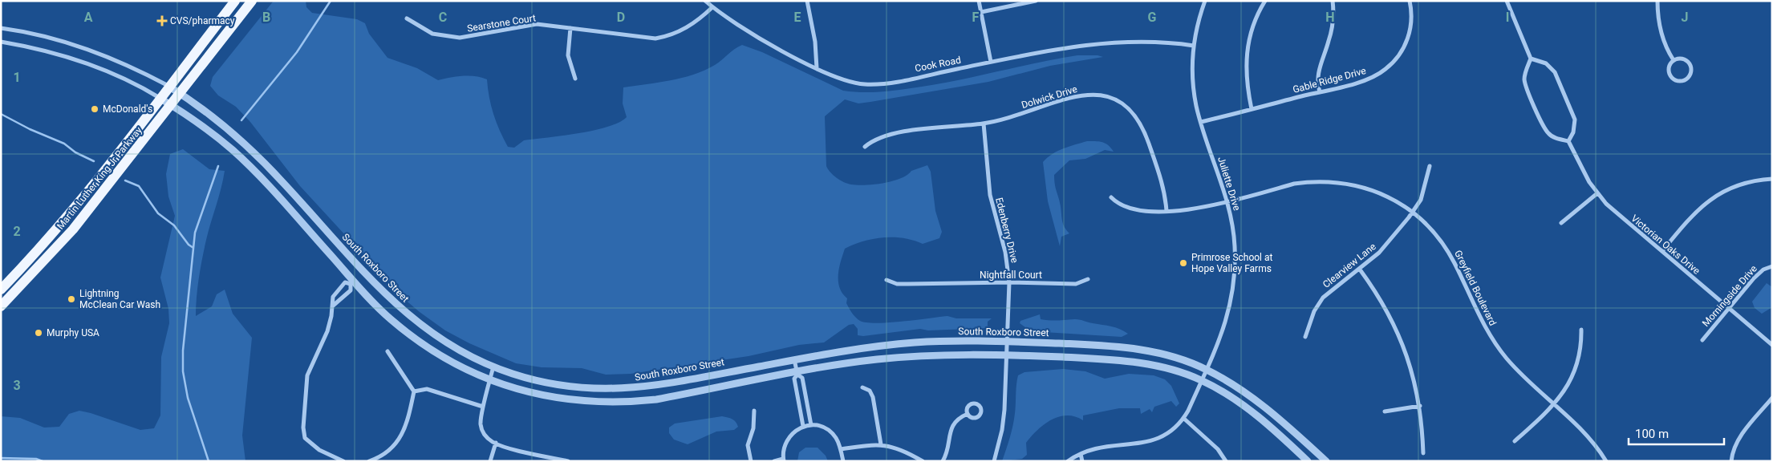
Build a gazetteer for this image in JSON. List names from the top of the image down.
{
  "streets": {
    "main road": ["Martin Luther King Jr Parkway"],
    "street": [
      "Searstone Court",
      "Cook Road",
      "Gable Ridge Drive",
      "Dolwick Drive",
      "Juliette Drive",
      "Edenberry Drive",
      "Victorian Oaks Drive",
      "Clearview Lane",
      "South Roxboro Street",
      "Nightfall Court",
      "Greyfield Boulevard",
      "Morningside Drive"
    ]
  },
  "crossings": [
    ["Searstone Court", "Cook Road"],
    ["Cook Road", "Juliette Drive"],
    ["Gable Ridge Drive", "Juliette Drive"],
    ["Dolwick Drive", "Edenberry Drive"],
    ["Dolwick Drive", "Greyfield Boulevard"],
    ["Martin Luther King Jr Parkway", "South Roxboro Street"],
    ["Juliette Drive", "South Roxboro Street"],
    ["Juliette Drive", "Greyfield Boulevard"],
    ["Edenberry Drive", "South Roxboro Street"],
    ["Edenberry Drive", "Nightfall Court"],
    ["Victorian Oaks Drive", "Morningside Drive"],
    ["Clearview Lane", "Greyfield Boulevard"]
  ],
  "places": {
    "health": ["CVS/pharmacy"],
    "other": [
      "McDonald's",
      "Primrose School at Hope Valley Farms",
      "Lightning McClean Car Wash",
      "Murphy USA"
    ]
  },
  "scale_bar": "100 m",
  "grid": {
    "columns": [
      "A",
      "B",
      "C",
      "D",
      "E",
      "F",
      "G",
      "H",
      "I",
      "J"
    ],
    "rows": ["1", "2", "3"]
  }
}
